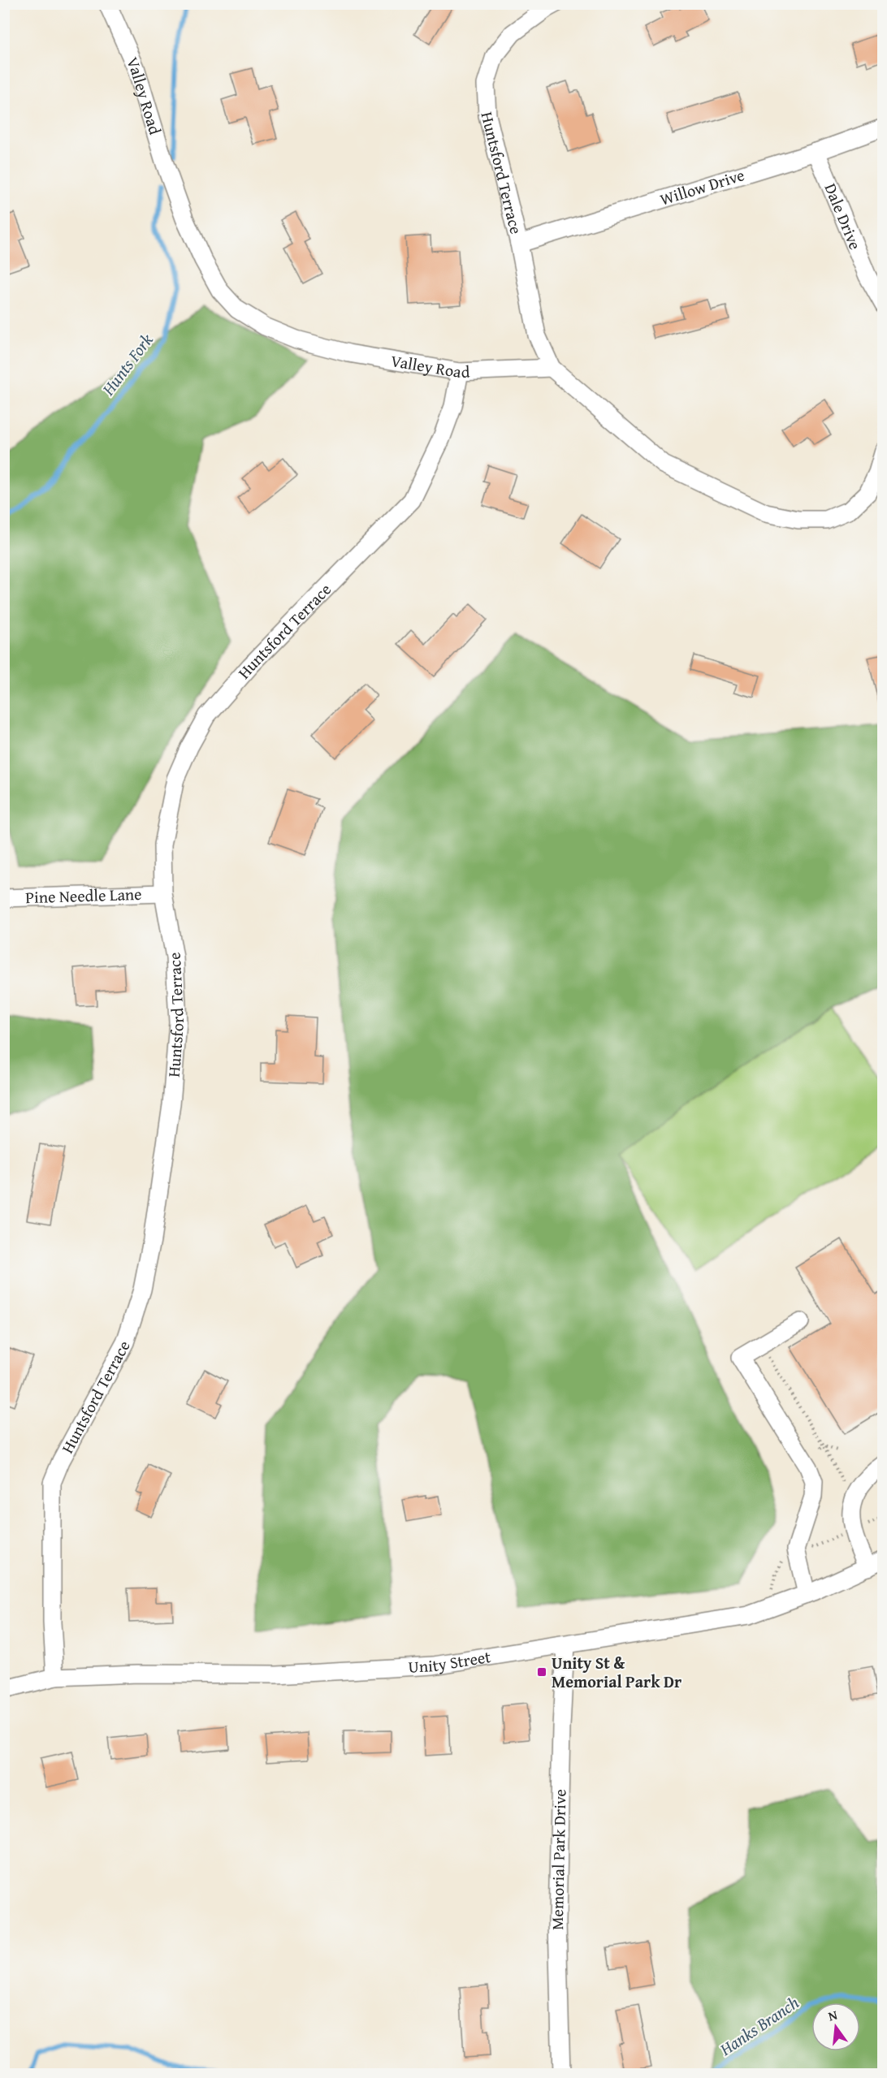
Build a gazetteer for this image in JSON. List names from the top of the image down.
{
  "streets": {
    "street": [
      "Valley Road",
      "Huntsford Terrace",
      "Willow Drive",
      "Dale Drive",
      "Pine Needle Lane",
      "Unity Street",
      "Memorial Park Drive"
    ]
  },
  "crossings": [
    ["Valley Road", "Huntsford Terrace"],
    ["Huntsford Terrace", "Willow Drive"],
    ["Huntsford Terrace", "Pine Needle Lane"],
    ["Huntsford Terrace", "Unity Street"],
    ["Willow Drive", "Dale Drive"],
    ["Unity Street", "Memorial Park Drive"]
  ],
  "water": ["Hunts Fork", "Hanks Branch"],
  "places": {
    "transit": ["Unity St & Memorial Park Dr"]
  },
  "north": "top"
}
